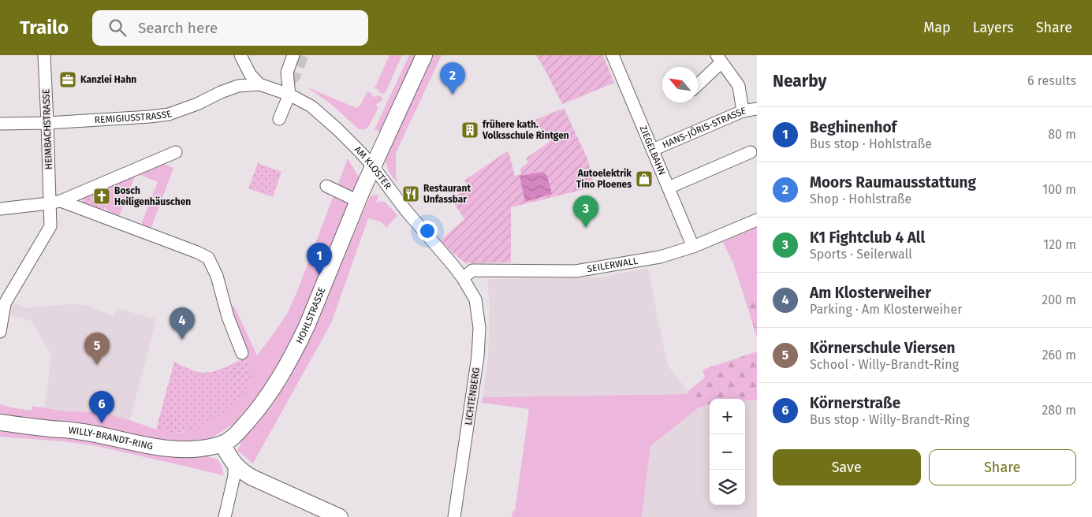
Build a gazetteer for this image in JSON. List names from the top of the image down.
{
  "streets": {
    "main road": ["HOHLSTRASSE", "WILLY-BRANDT-RING"],
    "street": [
      "REMIGIUSSTRASSE",
      "HANS-JÖRIS-STRASSE",
      "HEIMBACHSTRASSE",
      "ZIEGELBAHN",
      "AM KLOSTER",
      "SEILERWALL",
      "LICHTENBERG"
    ]
  },
  "crossings": [
    ["REMIGIUSSTRASSE", "HEIMBACHSTRASSE"],
    ["REMIGIUSSTRASSE", "AM KLOSTER"],
    ["HANS-JÖRIS-STRASSE", "ZIEGELBAHN"],
    ["ZIEGELBAHN", "SEILERWALL"],
    ["AM KLOSTER", "SEILERWALL"],
    ["AM KLOSTER", "HOHLSTRASSE"],
    ["AM KLOSTER", "LICHTENBERG"],
    ["SEILERWALL", "LICHTENBERG"],
    ["HOHLSTRASSE", "WILLY-BRANDT-RING"]
  ],
  "places": {
    "office": ["Kanzlei Hahn"],
    "building": ["frühere kath. Volksschule Rintgen"],
    "shop": ["Autoelektrik Tino Ploenes"],
    "restaurant": ["Restaurant Unfassbar"],
    "church": ["Bosch Heiligenhäuschen"]
  },
  "north": "top left",
  "page": {
    "header": "Trailo",
    "search": "Search here",
    "nav": ["Map", "Layers", "Share"],
    "heading": ["Nearby", "6 results"],
    "pins": [
      "2",
      "3",
      "1",
      "4",
      "5",
      "6"
    ],
    "list": [
      {
        "mark": "1",
        "name": "Beghinenhof",
        "note": "Bus stop · Hohlstraße",
        "value": "80 m"
      },
      {
        "mark": "2",
        "name": "Moors Raumausstattung",
        "note": "Shop · Hohlstraße",
        "value": "100 m"
      },
      {
        "mark": "3",
        "name": "K1 Fightclub 4 All",
        "note": "Sports · Seilerwall",
        "value": "120 m"
      },
      {
        "mark": "4",
        "name": "Am Klosterweiher",
        "note": "Parking · Am Klosterweiher",
        "value": "200 m"
      },
      {
        "mark": "5",
        "name": "Körnerschule Viersen",
        "note": "School · Willy-Brandt-Ring",
        "value": "260 m"
      },
      {
        "mark": "6",
        "name": "Körnerstraße",
        "note": "Bus stop · Willy-Brandt-Ring",
        "value": "280 m"
      }
    ],
    "map_buttons": ["+", "−"],
    "buttons": ["Save", "Share"]
  }
}
